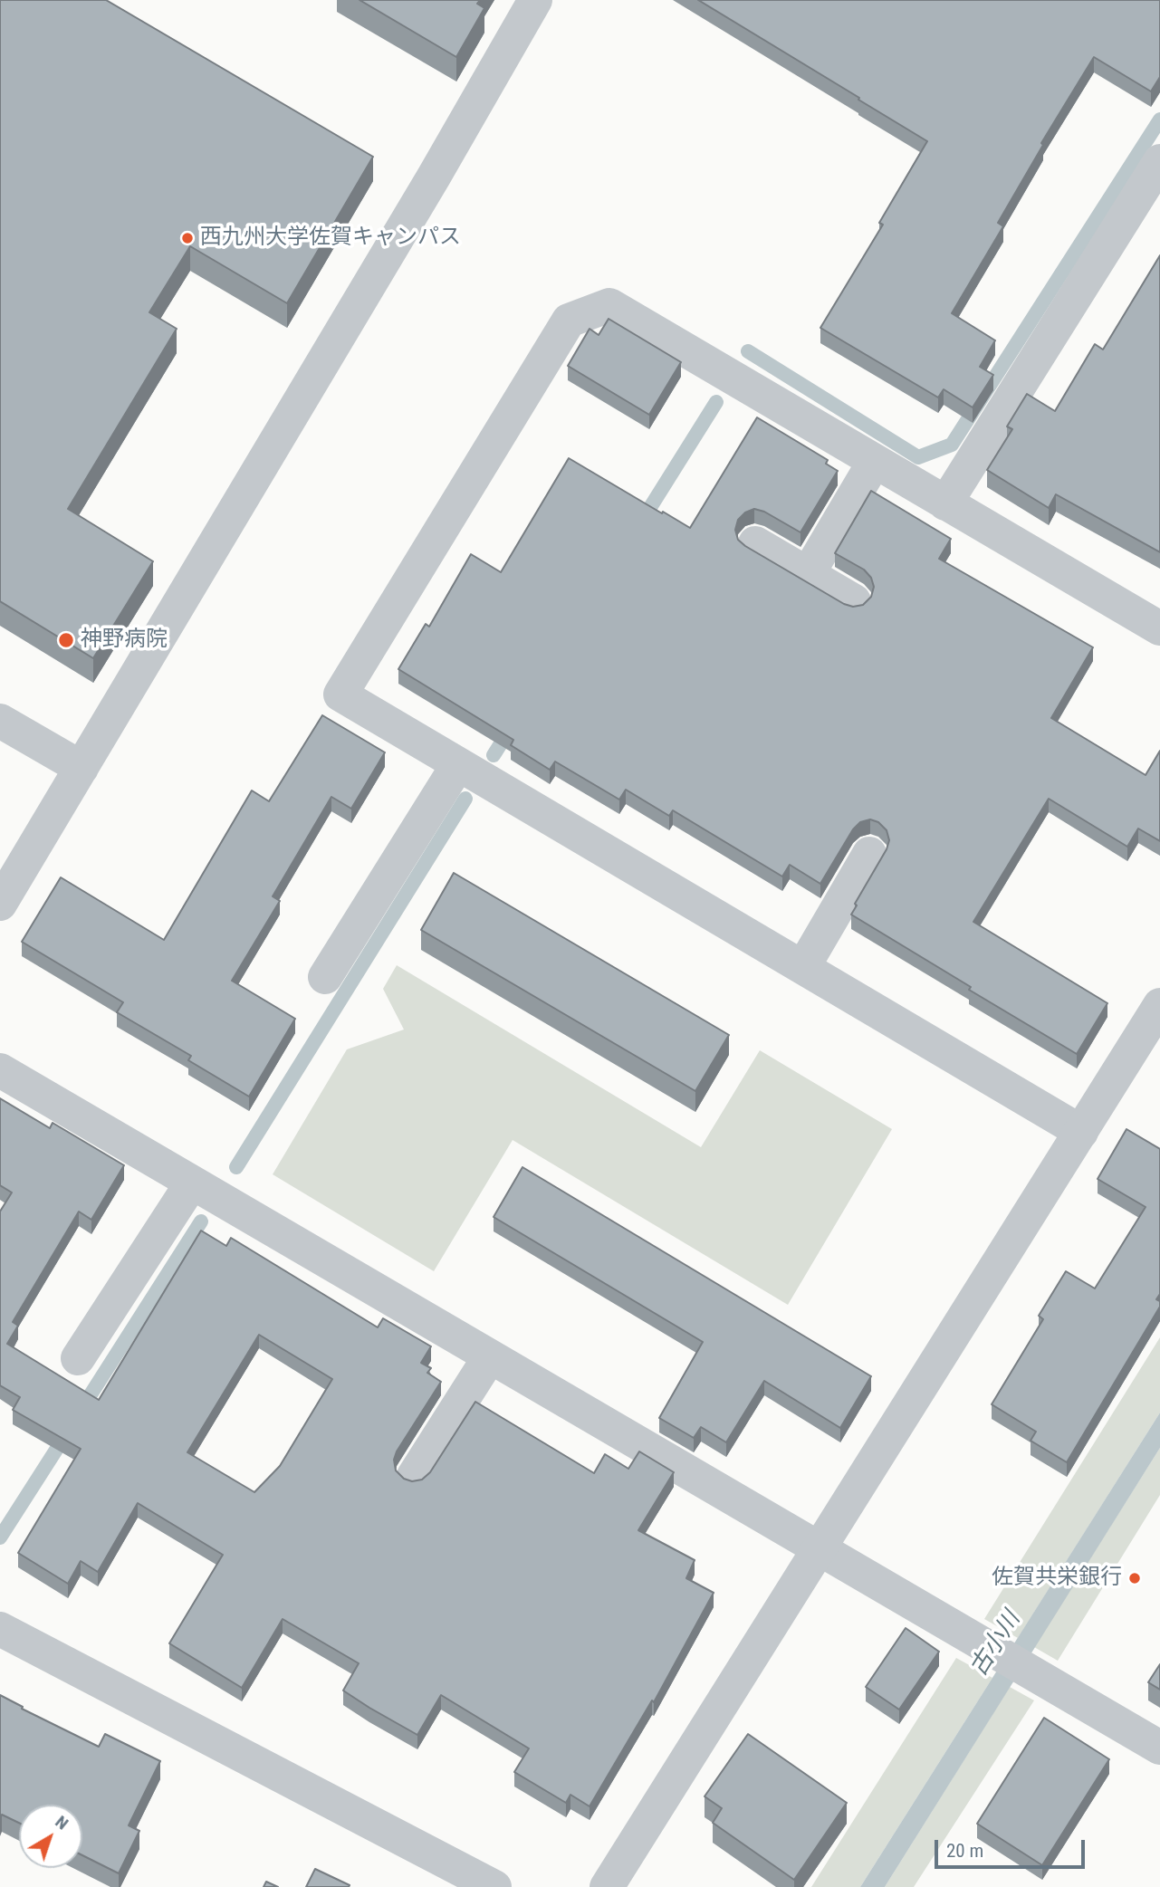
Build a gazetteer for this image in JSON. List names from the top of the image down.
{
  "water": ["古小川"],
  "places": ["西九州大学佐賀キャンパス", "神野病院", "佐賀共栄銀行"],
  "scale_bar": "20 m",
  "north": "top right"
}
